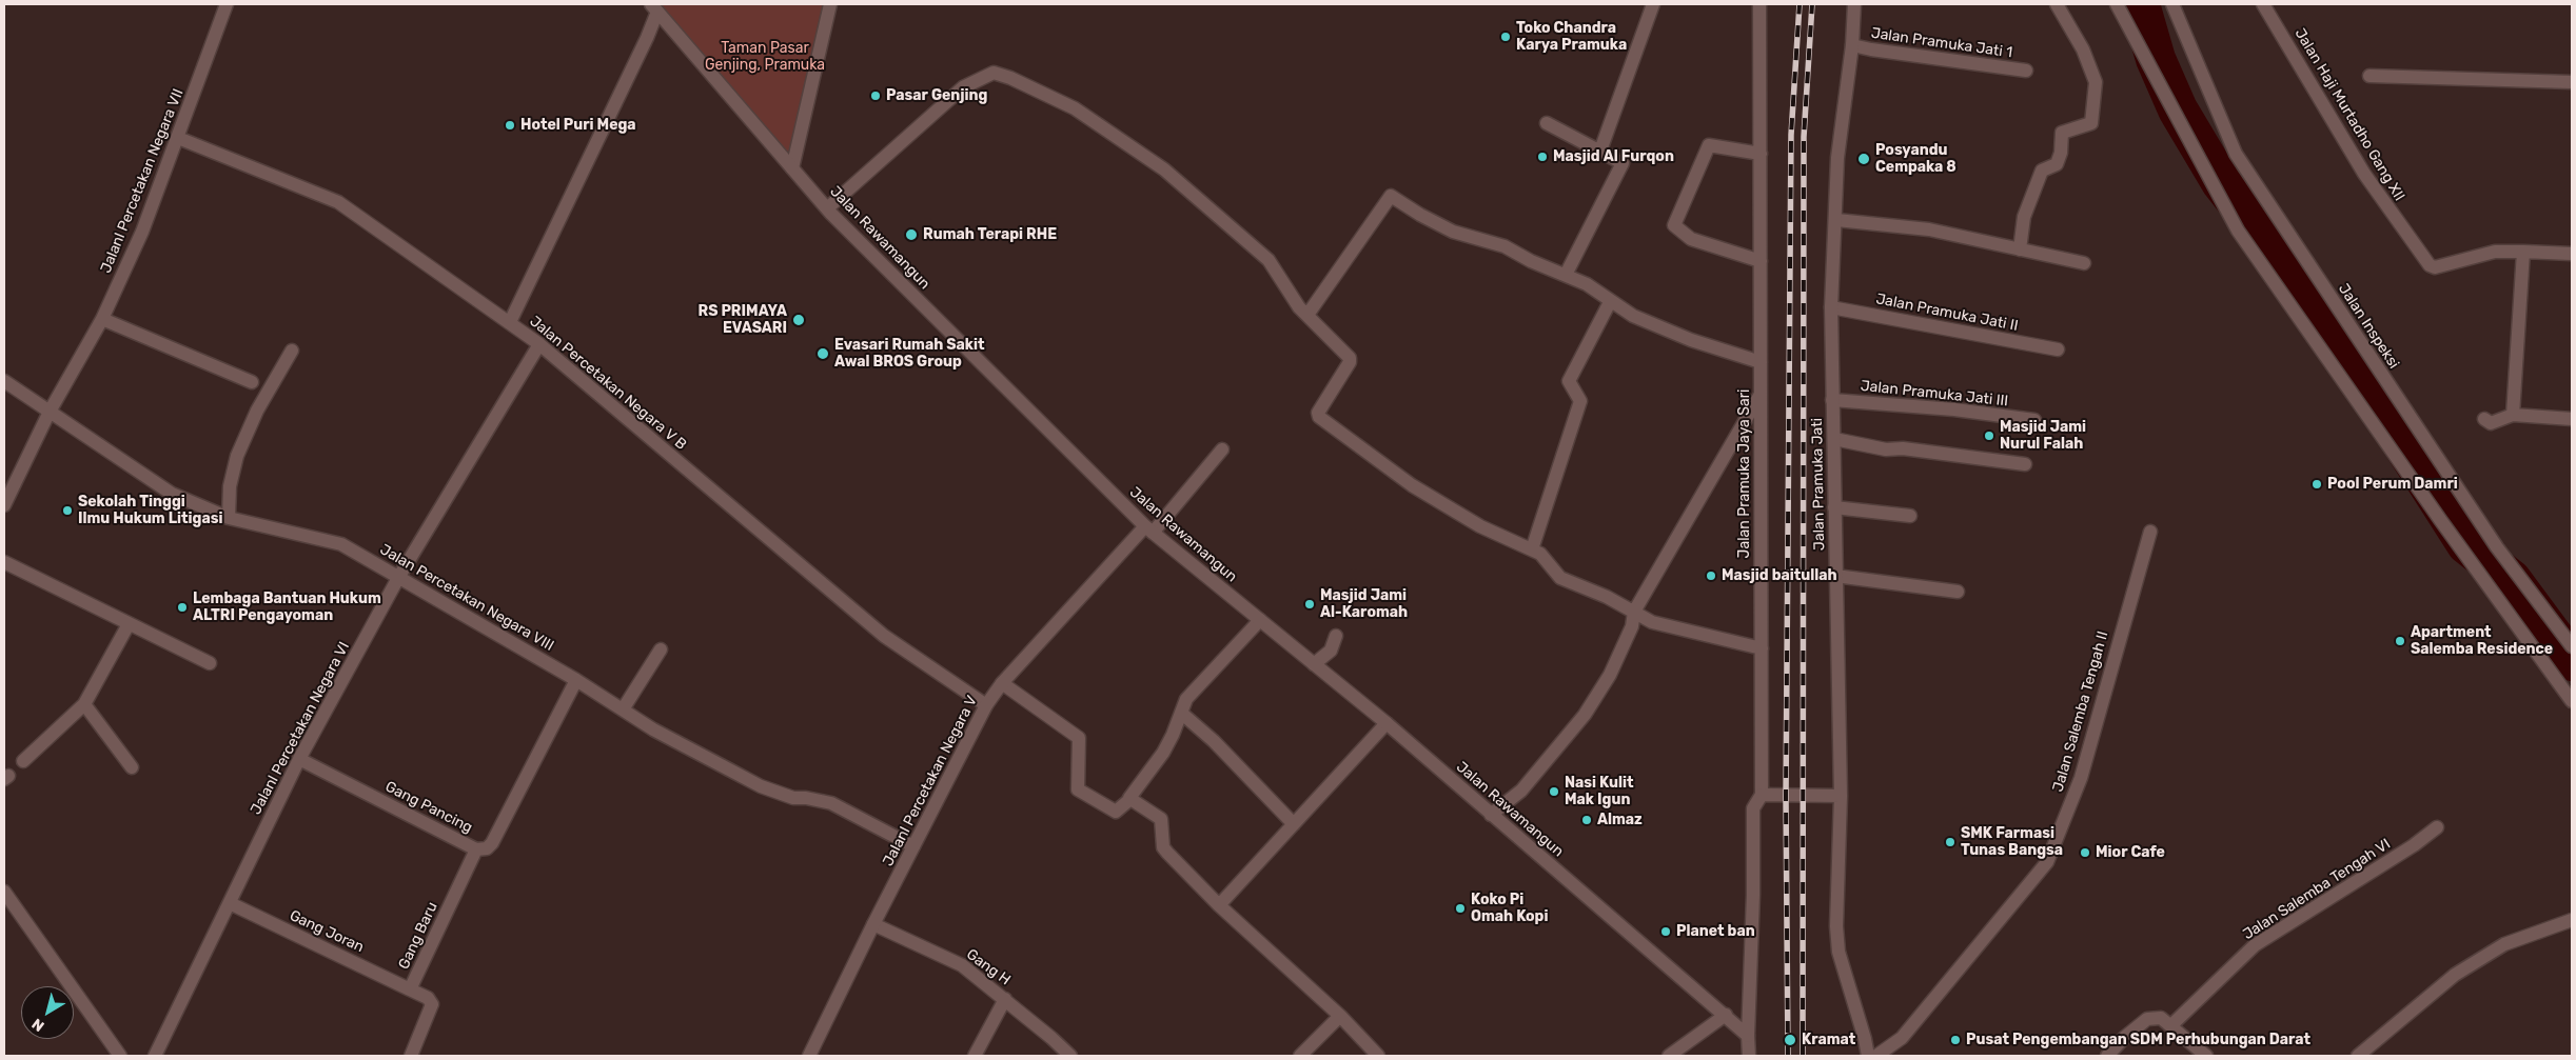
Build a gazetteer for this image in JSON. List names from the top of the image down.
{
  "streets": {
    "street": [
      "Jalan Pramuka Jati 1",
      "Jalan Haji Murtadho Gang XII",
      "Jalanl Percetakan Negara VII",
      "Jalan Rawamangun",
      "Jalan Pramuka Jati II",
      "Jalan Inspeksi",
      "Jalan Percetakan Negara V B",
      "Jalan Pramuka Jati III",
      "Jalan Pramuka Jaya Sari",
      "Jalan Pramuka Jati",
      "Jalan Percetakan Negara VIII",
      "Jalan Salemba Tengah II",
      "Jalanl Percetakan Negara VI",
      "Jalanl Percetakan Negara V",
      "Gang Pancing",
      "Jalan Salemba Tengah VI",
      "Gang Joran",
      "Gang Baru",
      "Gang H"
    ]
  },
  "crossings": [
    ["Jalan Pramuka Jati 1", "Jalan Pramuka Jati"],
    ["Jalanl Percetakan Negara VII", "Jalan Percetakan Negara V B"],
    ["Jalanl Percetakan Negara VII", "Jalan Percetakan Negara VIII"],
    ["Jalan Rawamangun", "Jalan Pramuka Jaya Sari"],
    ["Jalan Rawamangun", "Jalanl Percetakan Negara V"],
    ["Jalan Pramuka Jati II", "Jalan Pramuka Jati"],
    ["Jalan Percetakan Negara V B", "Jalanl Percetakan Negara VI"],
    ["Jalan Percetakan Negara V B", "Jalanl Percetakan Negara V"],
    ["Jalan Pramuka Jati III", "Jalan Pramuka Jati"],
    ["Jalan Percetakan Negara VIII", "Jalanl Percetakan Negara VI"],
    ["Jalan Percetakan Negara VIII", "Jalanl Percetakan Negara V"],
    ["Jalan Percetakan Negara VIII", "Gang Pancing"],
    ["Jalanl Percetakan Negara VI", "Gang Pancing"],
    ["Jalanl Percetakan Negara VI", "Gang Joran"],
    ["Jalanl Percetakan Negara V", "Gang H"],
    ["Gang Pancing", "Gang Baru"],
    ["Gang Joran", "Gang Baru"]
  ],
  "parks": ["Taman Pasar Genjing, Pramuka"],
  "places": [
    "Toko Chandra Karya Pramuka",
    "Pasar Genjing",
    "Hotel Puri Mega",
    "Masjid Al Furqon",
    "Posyandu Cempaka 8",
    "Rumah Terapi RHE",
    "RS PRIMAYA EVASARI",
    "Evasari Rumah Sakit Awal BROS Group",
    "Masjid Jami Nurul Falah",
    "Pool Perum Damri",
    "Sekolah Tinggi Ilmu Hukum Litigasi",
    "Masjid baitullah",
    "Masjid Jami Al-Karomah",
    "Lembaga Bantuan Hukum ALTRI Pengayoman",
    "Apartment Salemba Residence",
    "Nasi Kulit Mak Igun",
    "Almaz",
    "SMK Farmasi Tunas Bangsa",
    "Mior Cafe",
    "Koko Pi Omah Kopi",
    "Planet ban",
    "Kramat",
    "Pusat Pengembangan SDM Perhubungan Darat"
  ],
  "north": "bottom left"
}
